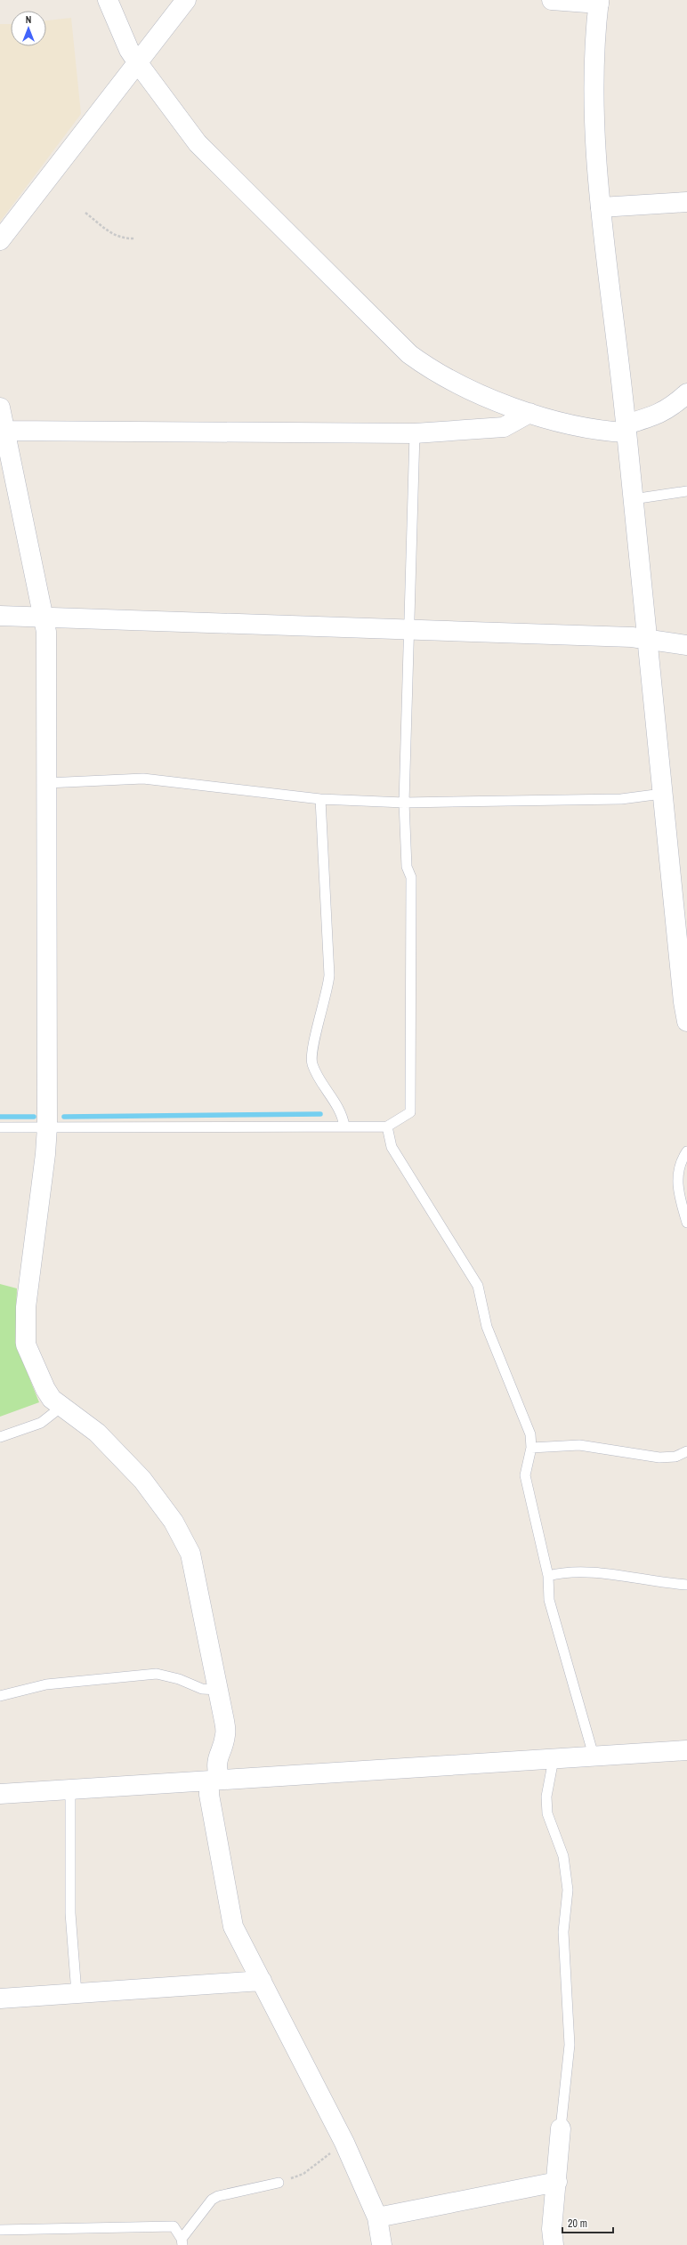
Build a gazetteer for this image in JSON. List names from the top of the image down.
{
  "scale_bar": "20 m",
  "north": "top"
}
